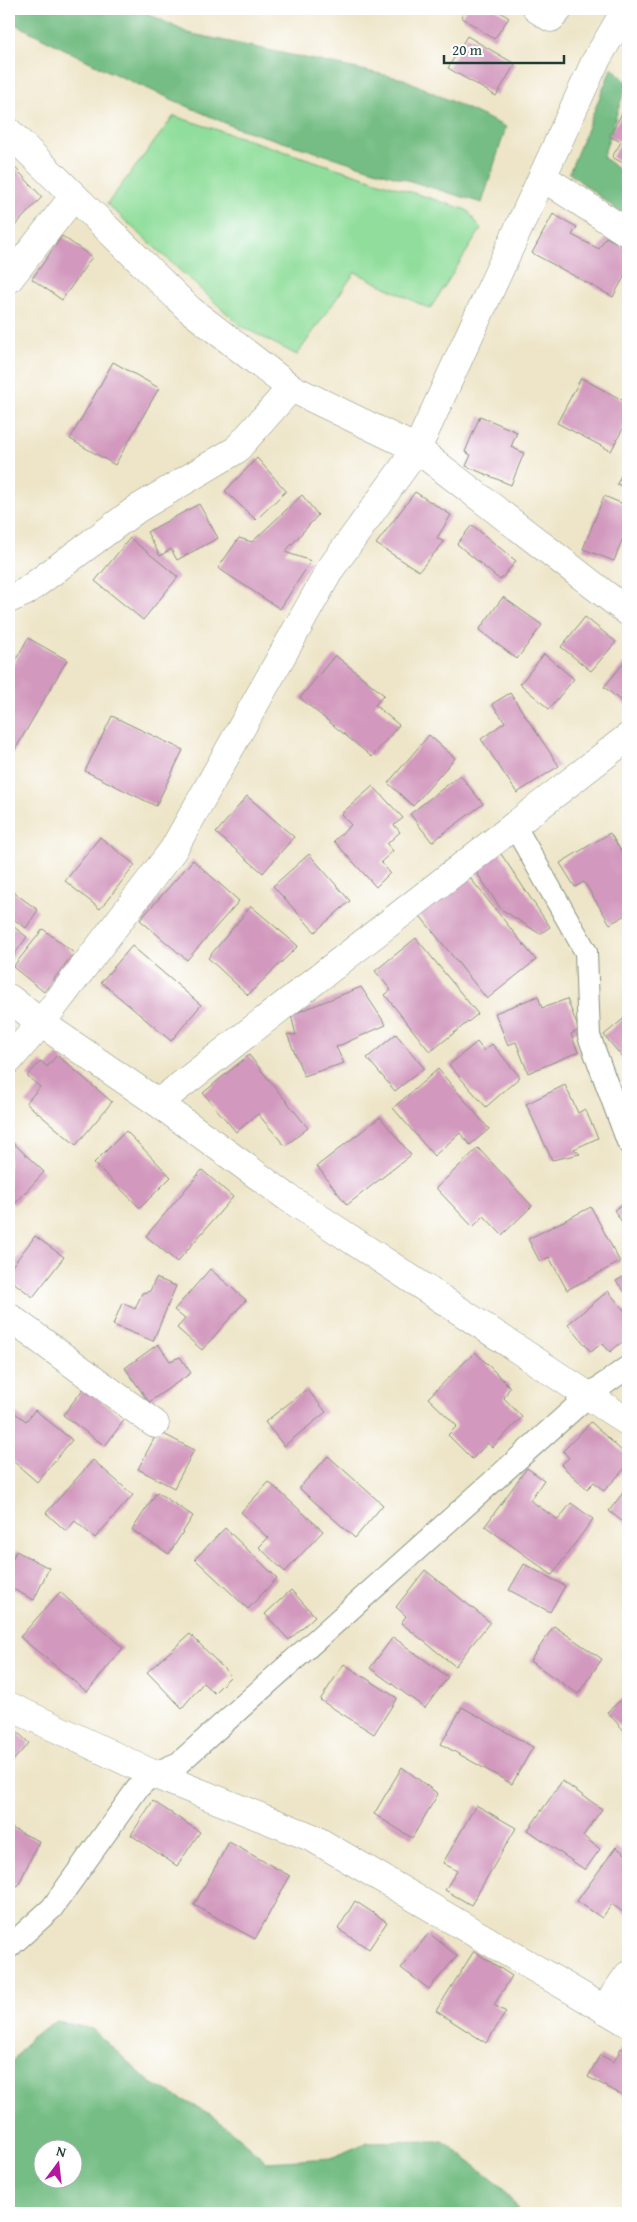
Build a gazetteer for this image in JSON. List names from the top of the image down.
{
  "scale_bar": "20 m",
  "north": "top"
}
